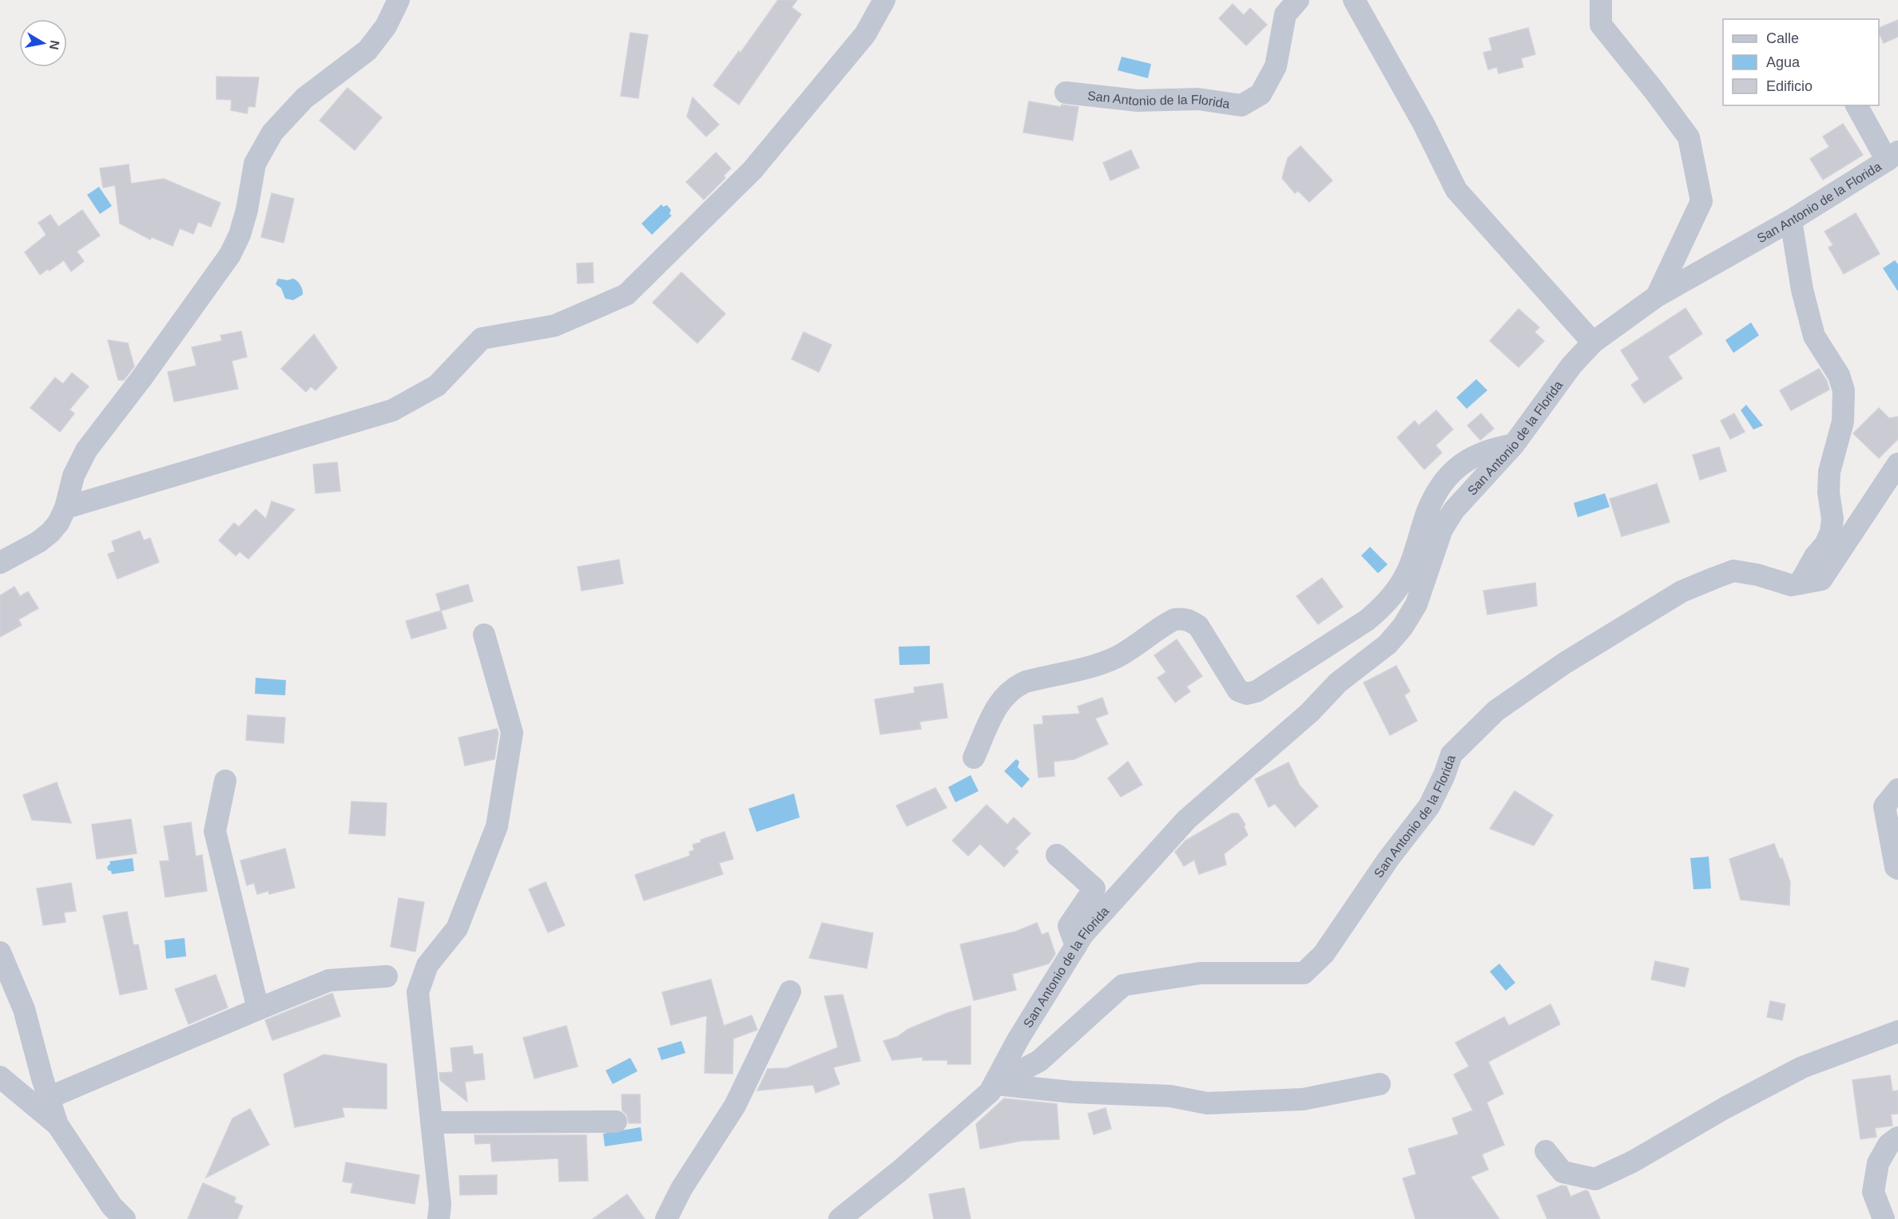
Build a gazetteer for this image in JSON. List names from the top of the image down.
{
  "streets": {
    "street": ["San Antonio de la Florida"]
  },
  "legend": ["Calle", "Agua", "Edificio"],
  "north": "right"
}
